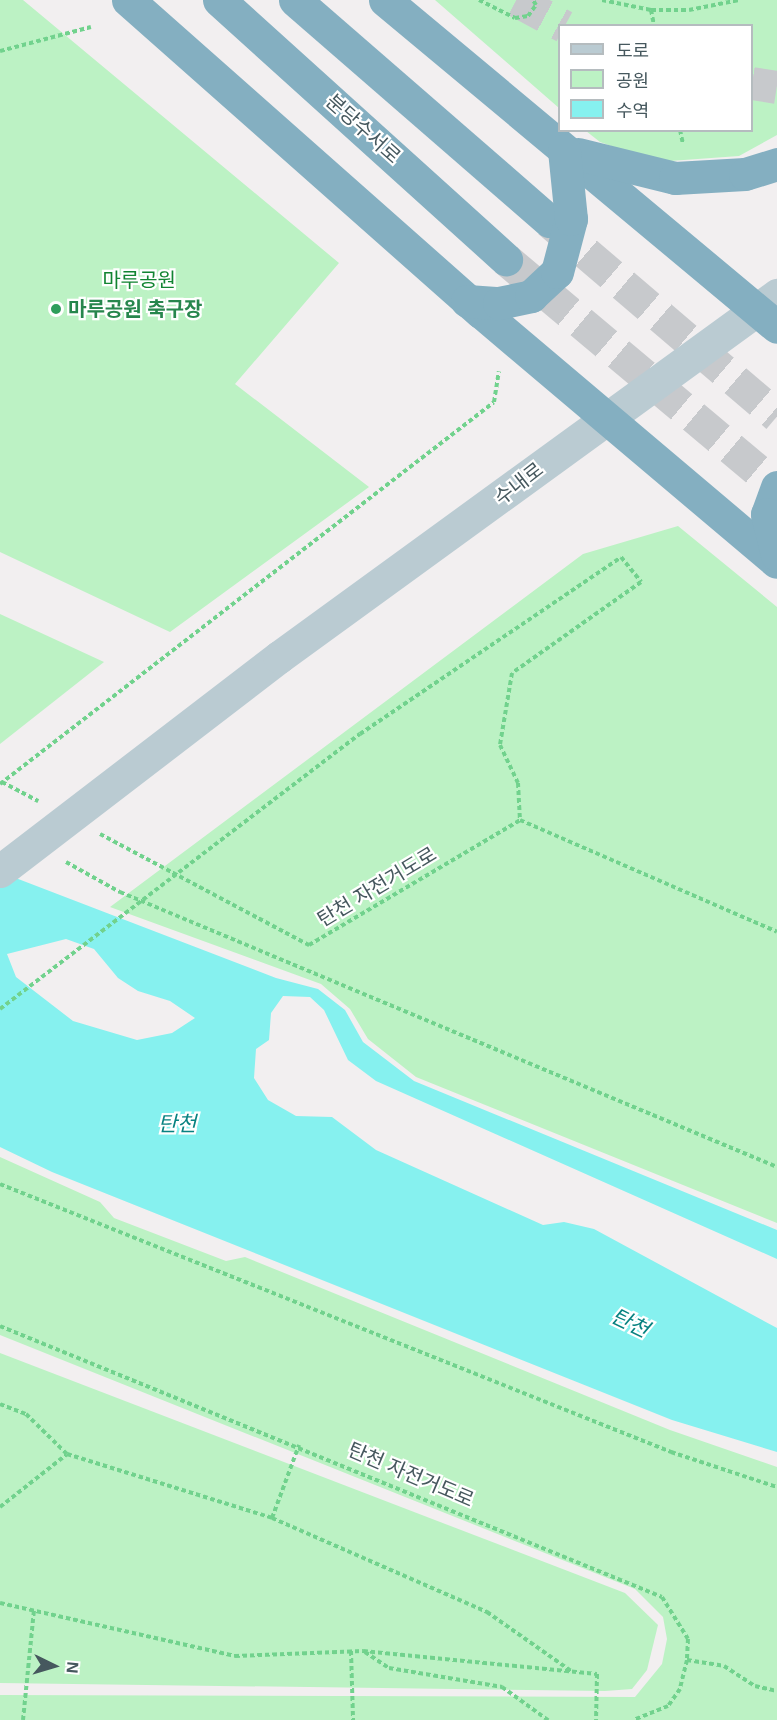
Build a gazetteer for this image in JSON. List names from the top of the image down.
{
  "streets": {
    "highway": ["분당수서로"],
    "main road": ["수내로"],
    "path": ["탄천 자전거도로"]
  },
  "water": ["탄천"],
  "parks": ["마루공원"],
  "places": ["마루공원 축구장"],
  "legend": ["도로", "공원", "수역"],
  "north": "right"
}
